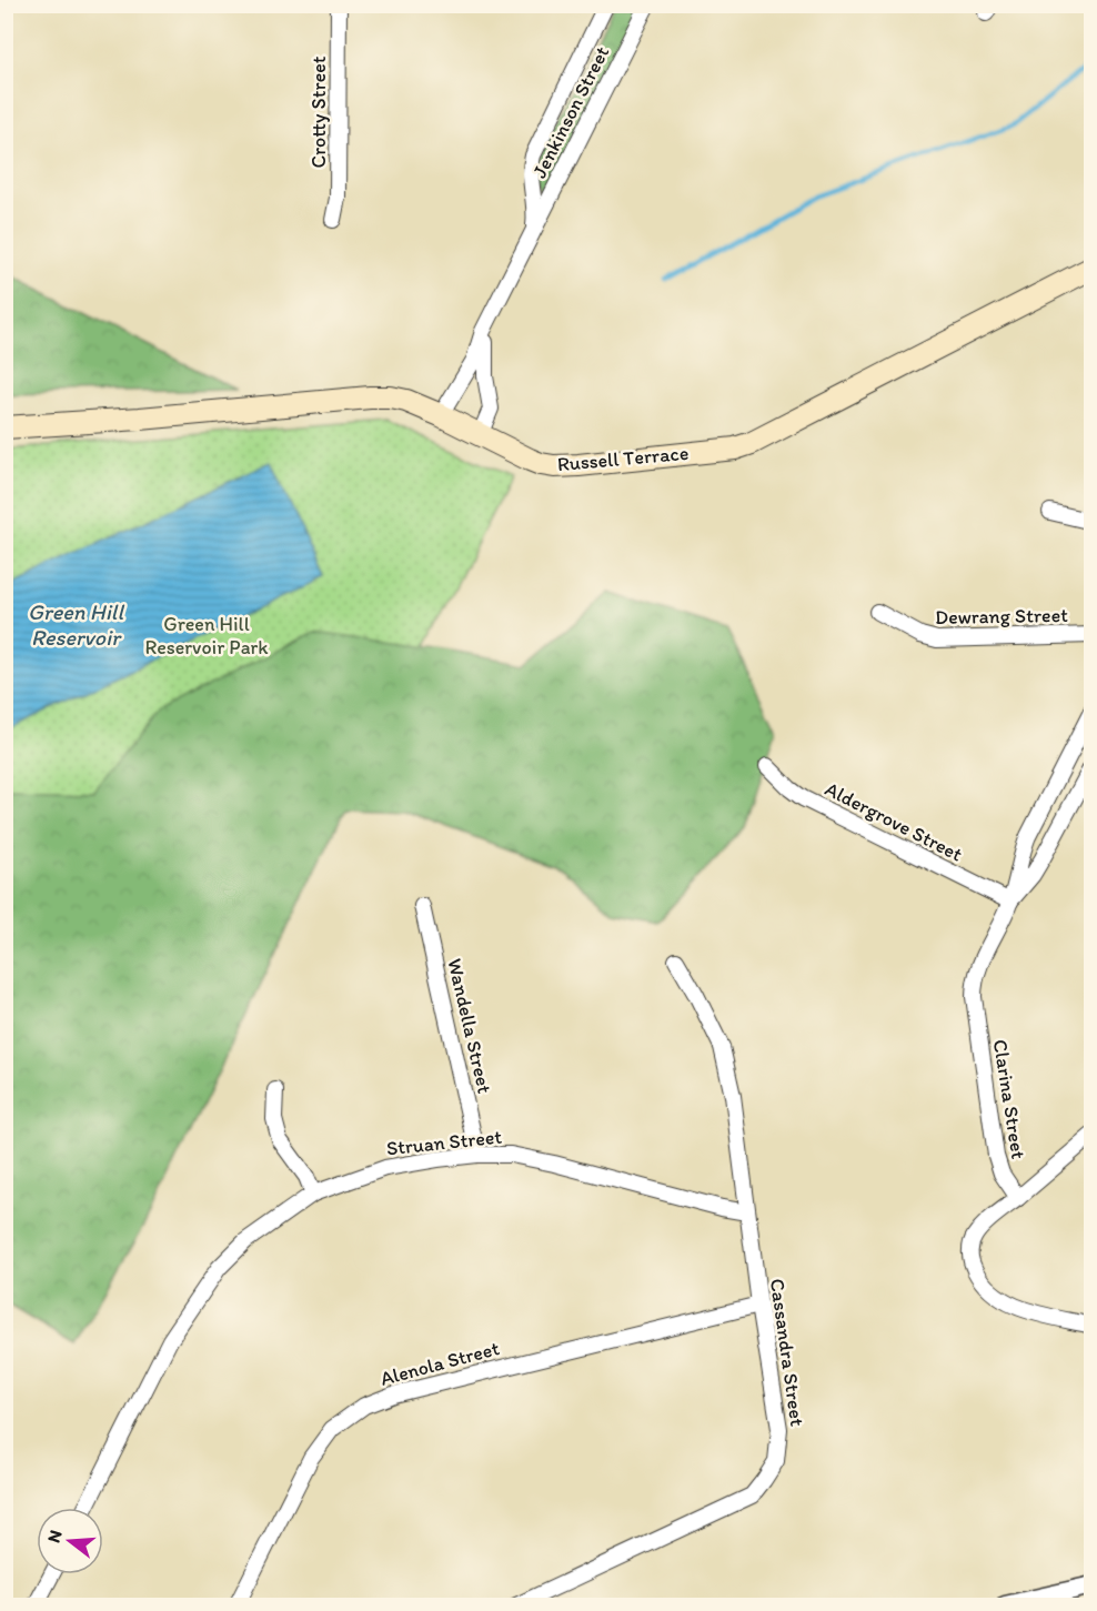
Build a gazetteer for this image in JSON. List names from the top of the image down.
{
  "streets": {
    "main road": ["Russell Terrace"],
    "street": [
      "Crotty Street",
      "Jenkinson Street",
      "Dewrang Street",
      "Aldergrove Street",
      "Wandella Street",
      "Clarina Street",
      "Struan Street",
      "Cassandra Street",
      "Alenola Street"
    ]
  },
  "crossings": [
    ["Jenkinson Street", "Russell Terrace"],
    ["Aldergrove Street", "Clarina Street"],
    ["Wandella Street", "Struan Street"],
    ["Struan Street", "Cassandra Street"],
    ["Cassandra Street", "Alenola Street"]
  ],
  "water": ["Green Hill Reservoir"],
  "parks": ["Green Hill Reservoir Park"],
  "north": "left"
}
